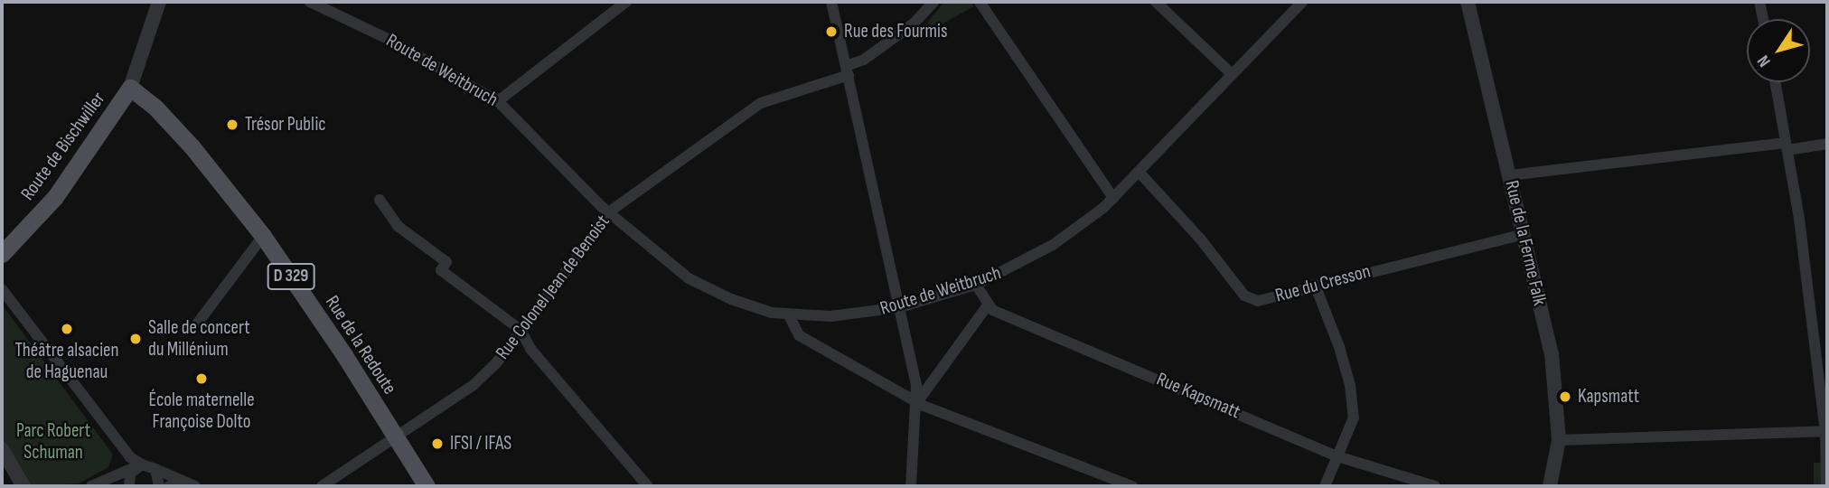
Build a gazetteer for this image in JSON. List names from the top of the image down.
{
  "streets": {
    "main road": ["Route de Bischwiller", "D 329", "Rue de la Redoute"],
    "street": [
      "Route de Weitbruch",
      "Rue de la Ferme Falk",
      "Rue du Cresson",
      "Rue Colonel Jean de Benoist",
      "Rue Kapsmatt"
    ]
  },
  "crossings": [
    ["Route de Weitbruch", "Rue du Cresson"],
    ["Route de Weitbruch", "Rue Colonel Jean de Benoist"],
    ["Route de Bischwiller", "Rue de la Redoute"],
    ["Rue de la Ferme Falk", "Rue du Cresson"],
    ["Rue Colonel Jean de Benoist", "Rue de la Redoute"]
  ],
  "parks": ["Parc Robert Schuman"],
  "places": [
    "Rue des Fourmis",
    "Trésor Public",
    "Théâtre alsacien de Haguenau",
    "Salle de concert du Millénium",
    "École maternelle Françoise Dolto",
    "Kapsmatt",
    "IFSI / IFAS"
  ],
  "north": "bottom left"
}
